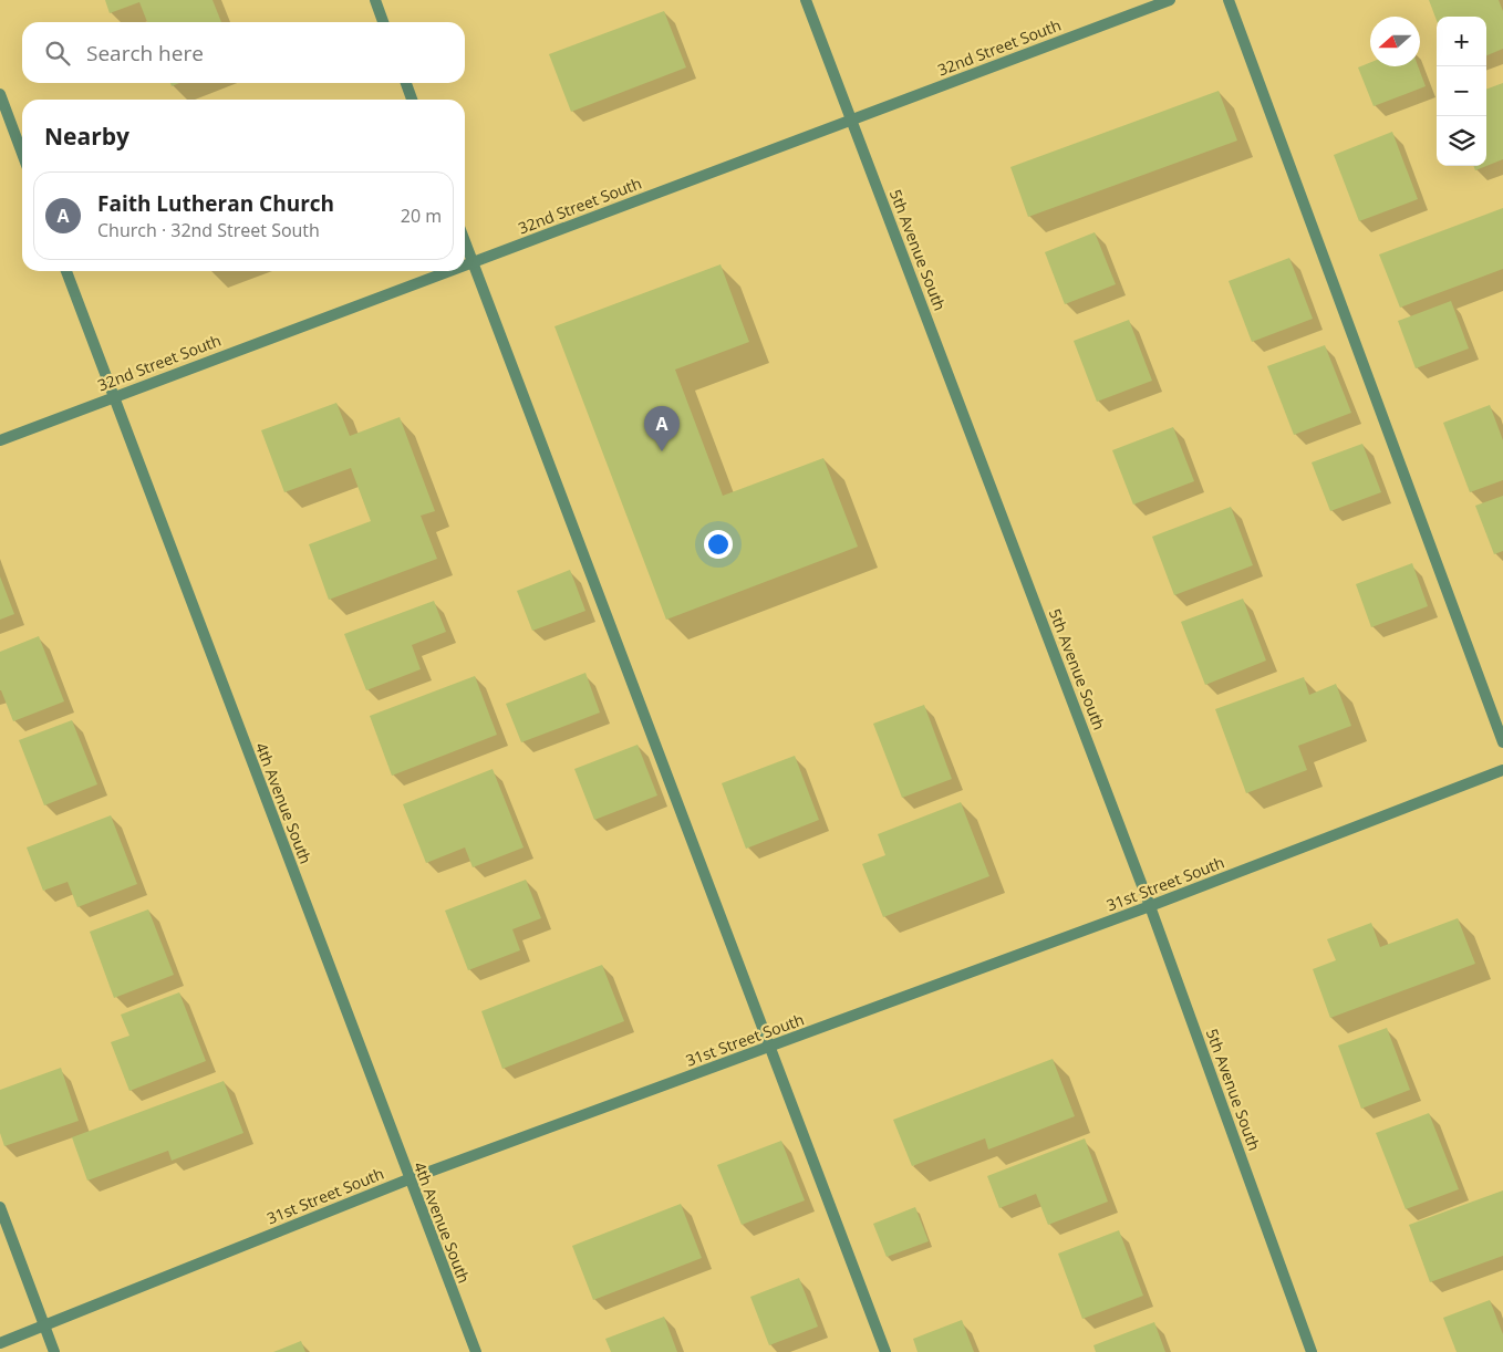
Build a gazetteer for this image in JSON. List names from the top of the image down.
{
  "streets": {
    "street": [
      "32nd Street South",
      "5th Avenue South",
      "4th Avenue South",
      "31st Street South"
    ]
  },
  "crossings": [
    ["32nd Street South", "5th Avenue South"],
    ["32nd Street South", "4th Avenue South"],
    ["5th Avenue South", "31st Street South"],
    ["4th Avenue South", "31st Street South"]
  ],
  "north": "left",
  "page": {
    "map_buttons": ["+", "−"],
    "search": "Search here",
    "heading": "Nearby",
    "list": [
      {
        "mark": "A",
        "name": "Faith Lutheran Church",
        "note": "Church · 32nd Street South",
        "value": "20 m"
      }
    ],
    "pins": "A"
  }
}
